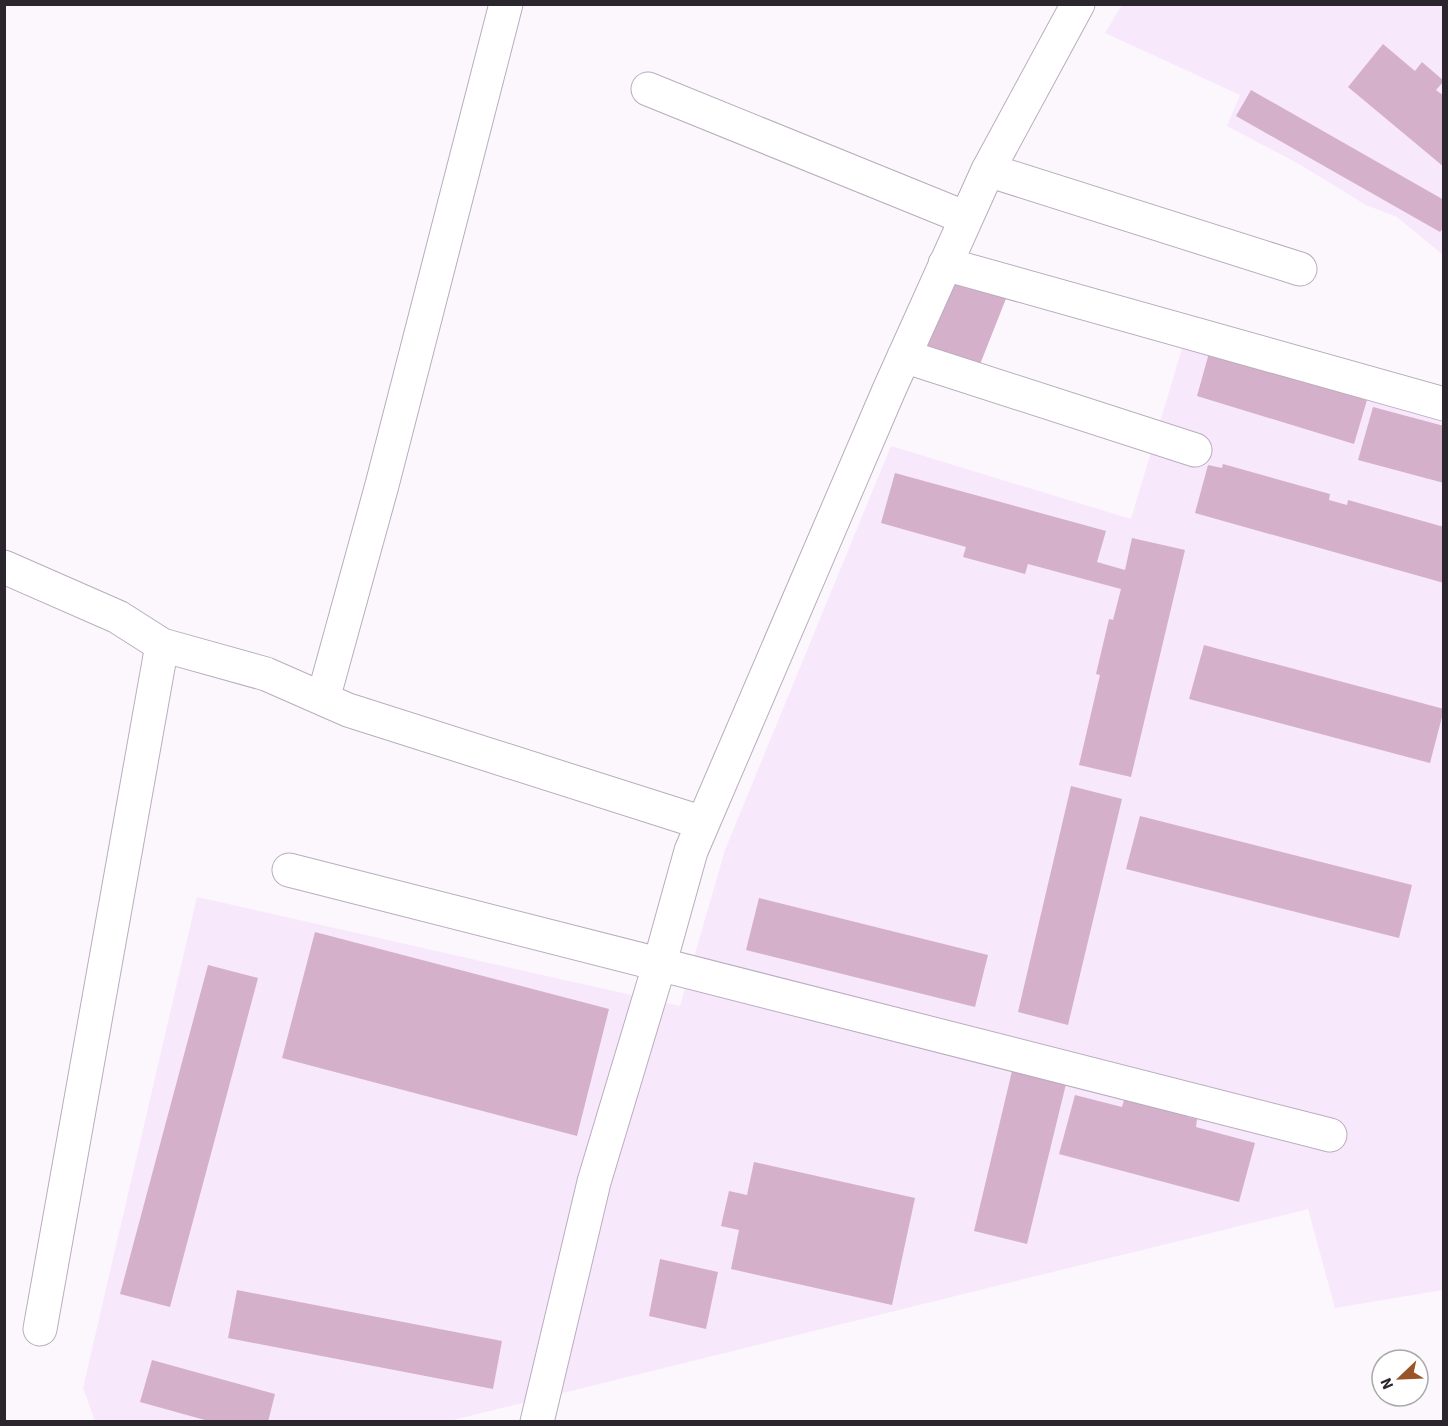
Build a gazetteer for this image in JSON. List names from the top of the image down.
{
  "north": "bottom left"
}
